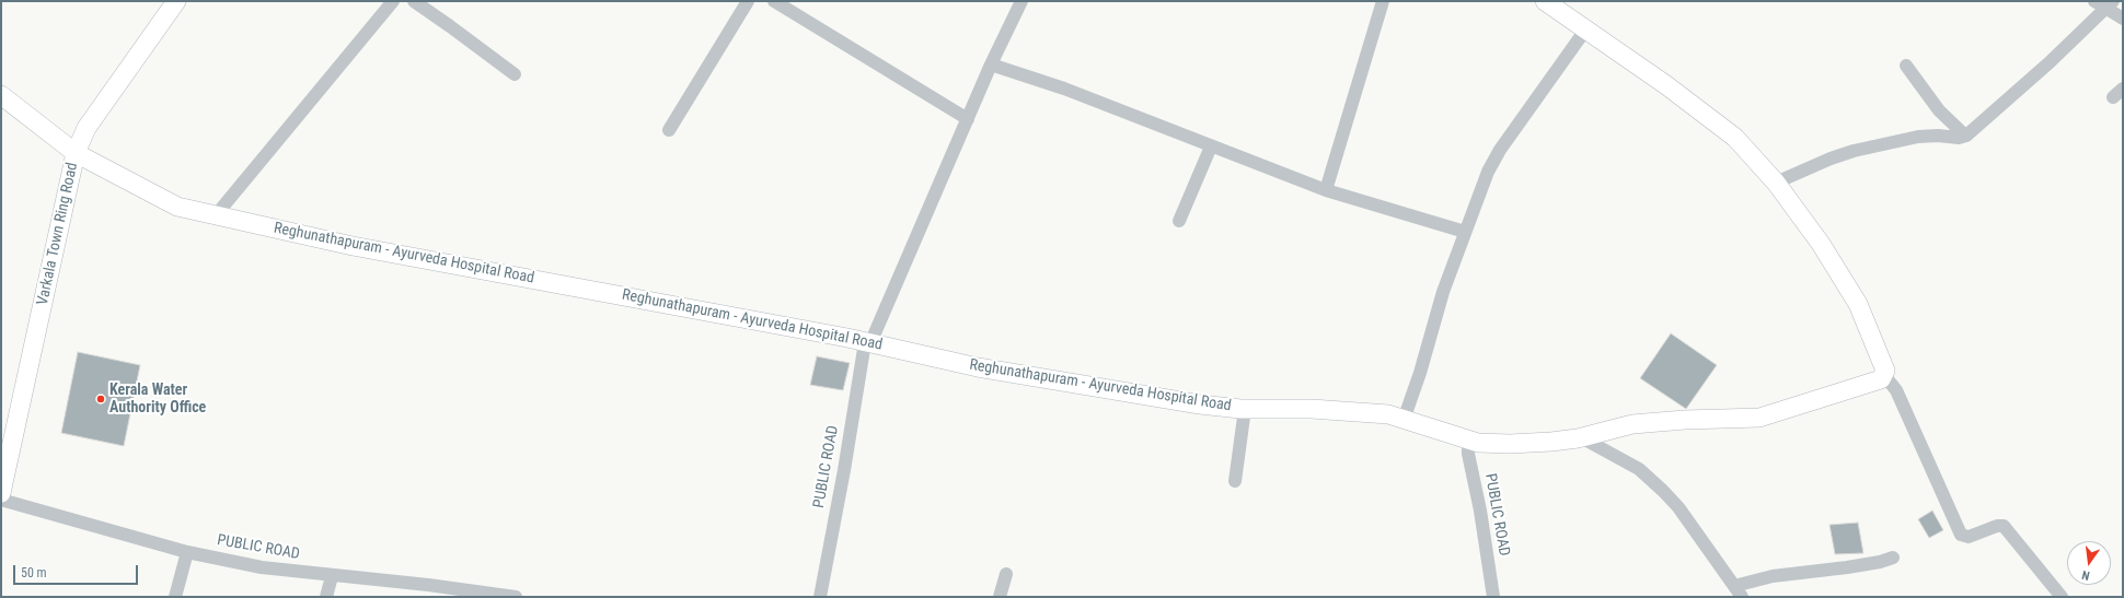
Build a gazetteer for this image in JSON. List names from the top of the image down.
{
  "streets": {
    "main road": ["Varkala Town Ring Road", "Reghunathapuram - Ayurveda Hospital Road"],
    "street": ["PUBLIC ROAD"]
  },
  "crossings": [
    ["Varkala Town Ring Road", "Reghunathapuram - Ayurveda Hospital Road"],
    ["Reghunathapuram - Ayurveda Hospital Road", "PUBLIC ROAD"]
  ],
  "places": ["Kerala Water Authority Office"],
  "scale_bar": "50 m",
  "north": "bottom"
}
